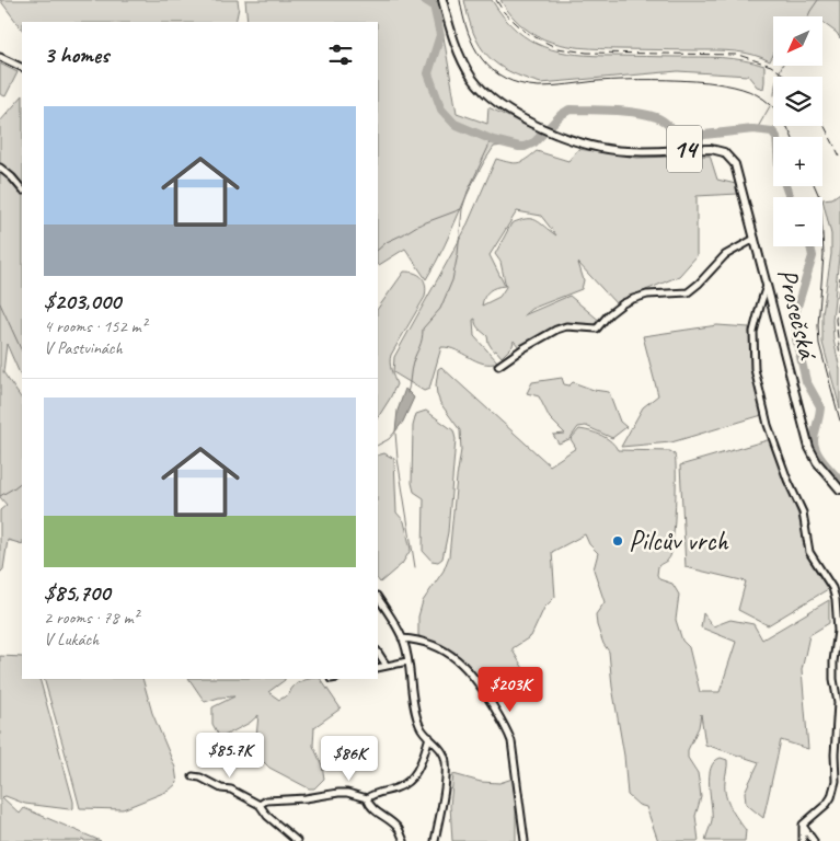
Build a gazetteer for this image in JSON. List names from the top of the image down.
{
  "streets": {
    "main road": ["14", "Prosečská"]
  },
  "places": ["Pilcův vrch"],
  "north": "bottom left",
  "page": {
    "map_buttons": ["+", "−"],
    "heading": "3 homes",
    "list": [
      {
        "name": "$203,000",
        "note": "4 rooms · 152 m² · V Pastvinách"
      },
      {
        "name": "$85,700",
        "note": "2 rooms · 78 m² · V Lukách"
      }
    ],
    "price": ["$203K", "$85.7K", "$86K"]
  }
}
